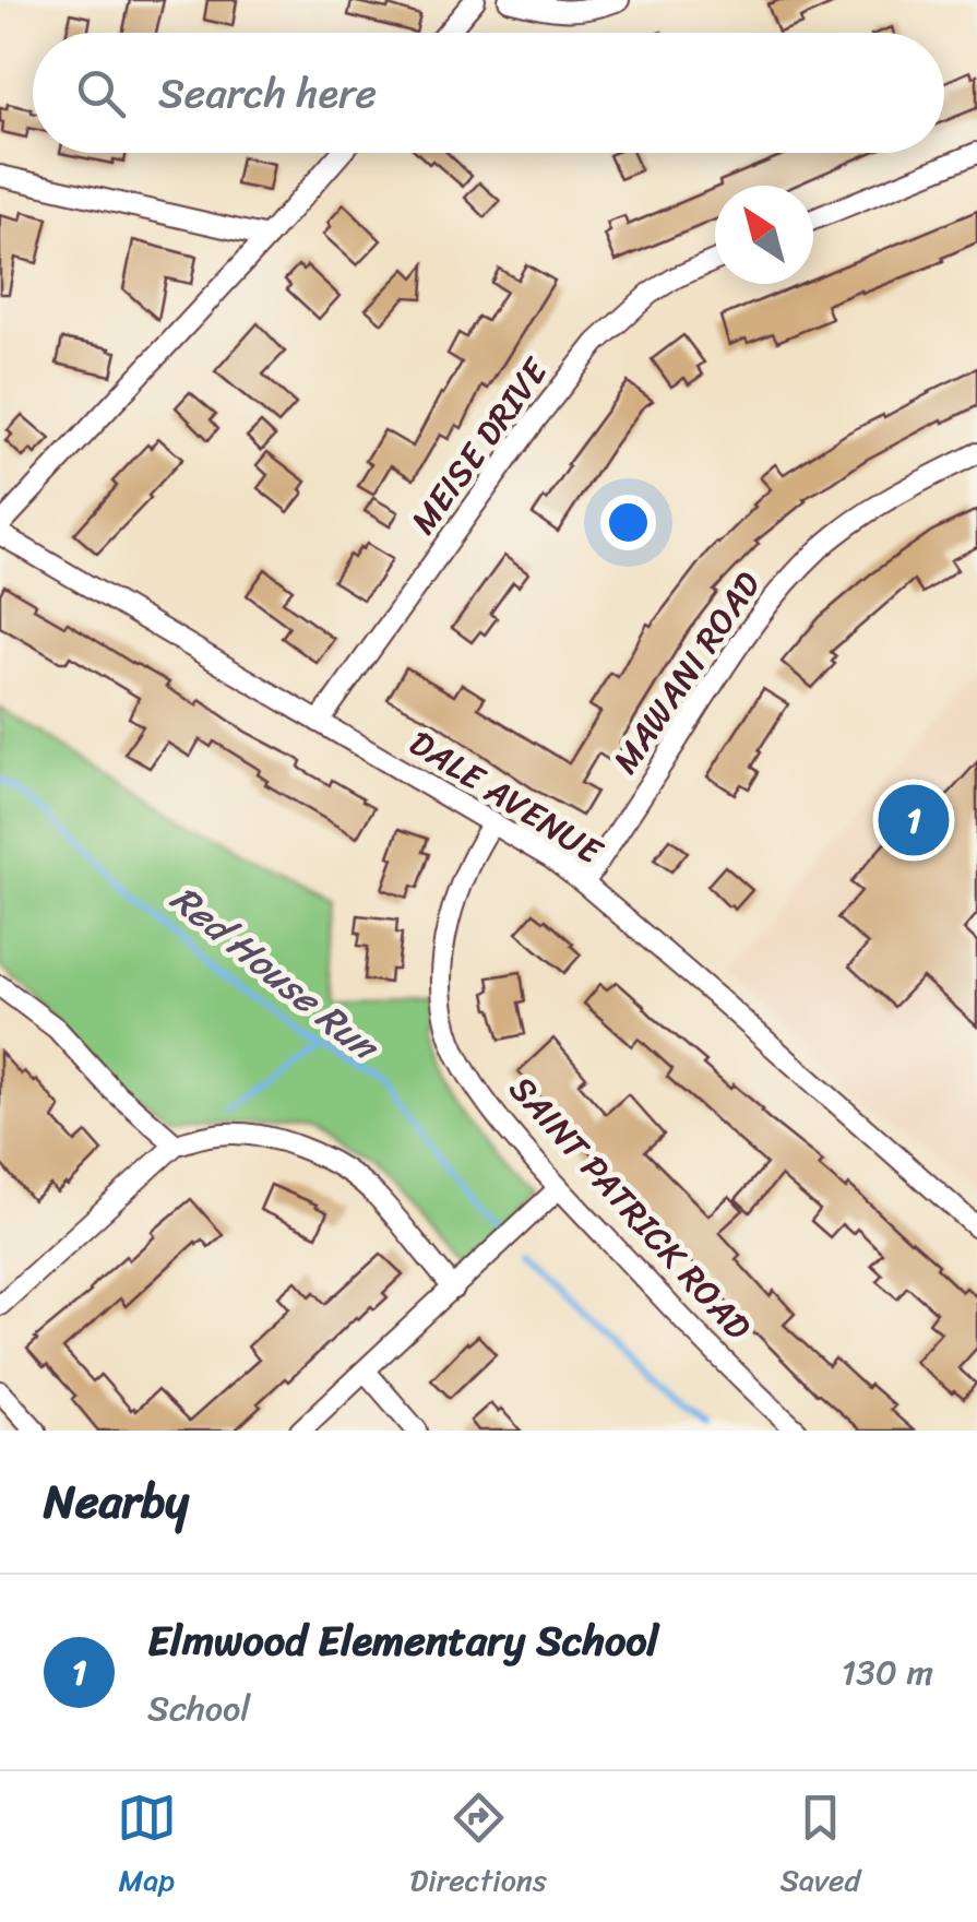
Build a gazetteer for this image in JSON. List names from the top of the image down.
{
  "streets": {
    "street": [
      "MEISE DRIVE",
      "MAWANI ROAD",
      "DALE AVENUE",
      "SAINT PATRICK ROAD"
    ]
  },
  "crossings": [
    ["MEISE DRIVE", "DALE AVENUE"],
    ["MAWANI ROAD", "DALE AVENUE"],
    ["DALE AVENUE", "SAINT PATRICK ROAD"]
  ],
  "water": ["Red House Run"],
  "north": "top left",
  "page": {
    "search": "Search here",
    "pins": "1",
    "heading": "Nearby",
    "list": [
      {
        "mark": "1",
        "name": "Elmwood Elementary School",
        "note": "School",
        "value": "130 m"
      }
    ],
    "nav": ["Map", "Directions", "Saved"]
  }
}
